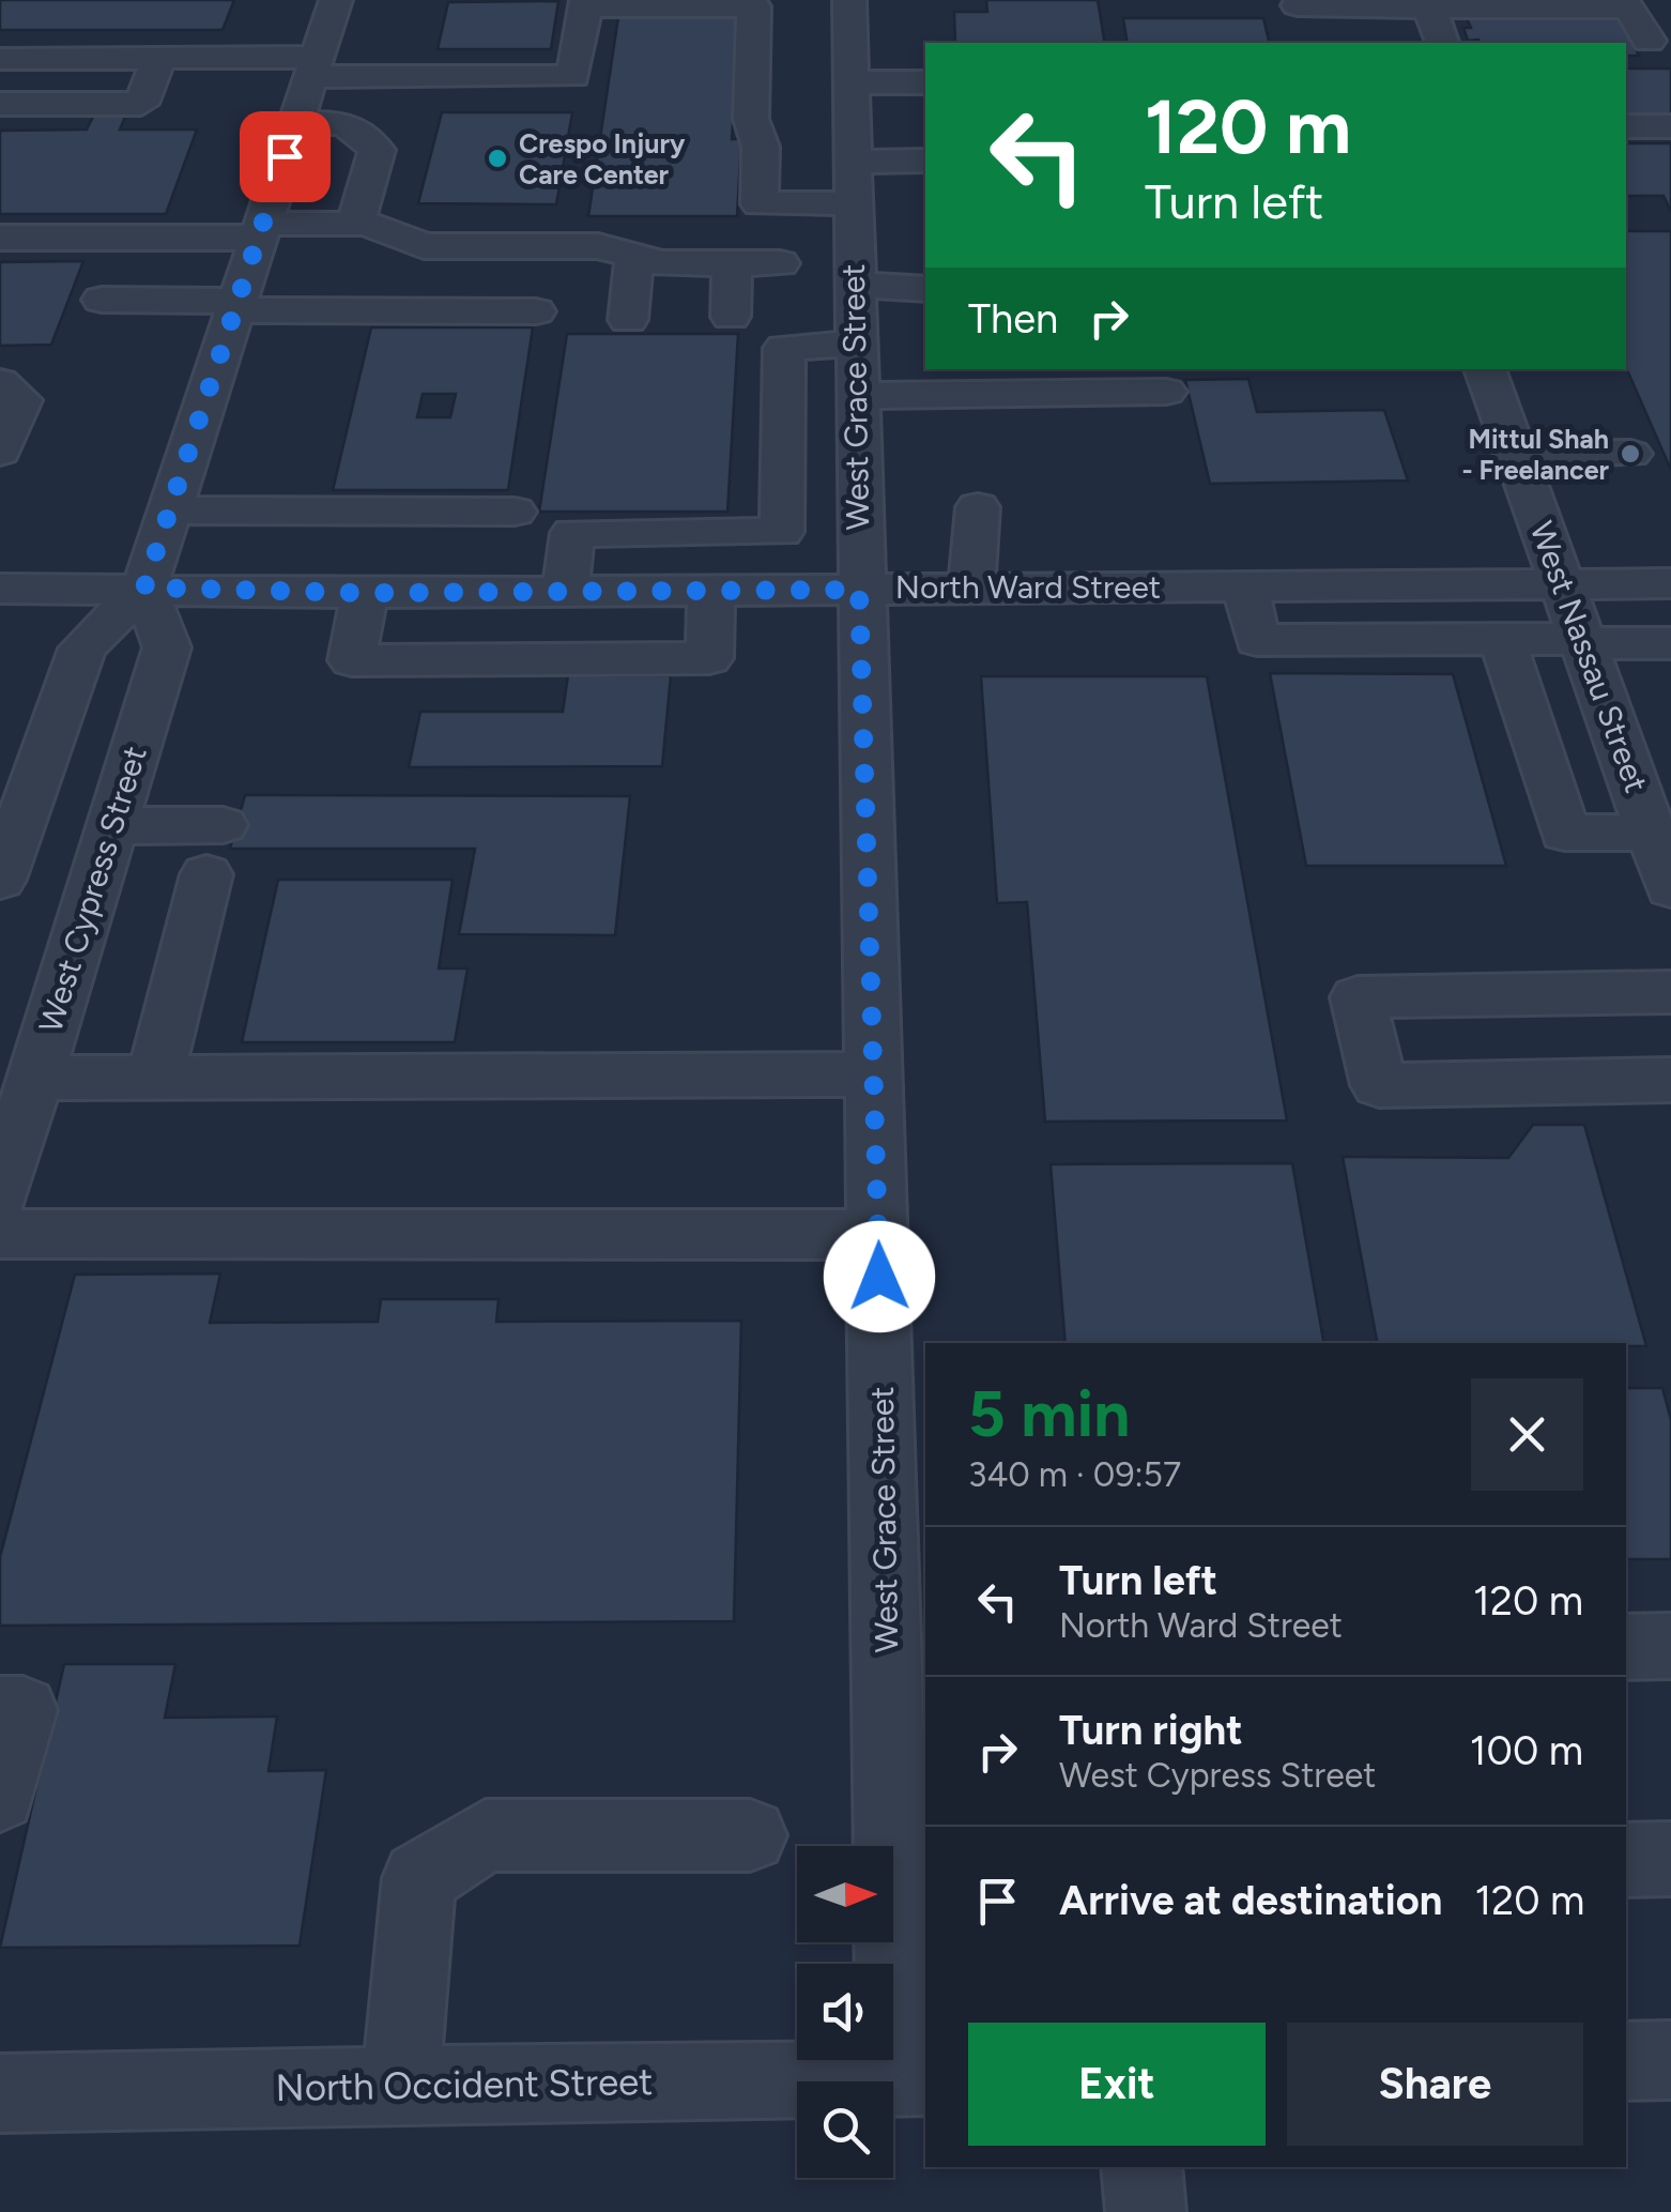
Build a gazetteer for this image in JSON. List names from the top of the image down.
{
  "streets": {
    "street": [
      "West Grace Street",
      "North Ward Street",
      "West Nassau Street",
      "West Cypress Street",
      "North Occident Street"
    ]
  },
  "crossings": [
    ["West Grace Street", "North Ward Street"],
    ["West Grace Street", "North Occident Street"],
    ["North Ward Street", "West Nassau Street"],
    ["North Ward Street", "West Cypress Street"]
  ],
  "places": ["Crespo Injury Care Center", "Mittul Shah - Freelancer"],
  "north": "right",
  "page": {
    "turn": ["120 m", "Turn left"],
    "then": "Then",
    "heading": ["5 min", "340 m · 09:57"],
    "list": [
      {
        "name": "Turn left",
        "note": "North Ward Street",
        "value": "120 m"
      },
      {
        "name": "Turn right",
        "note": "West Cypress Street",
        "value": "100 m"
      },
      {
        "name": "Arrive at destination",
        "value": "120 m"
      }
    ],
    "buttons": ["Exit", "Share"]
  }
}
